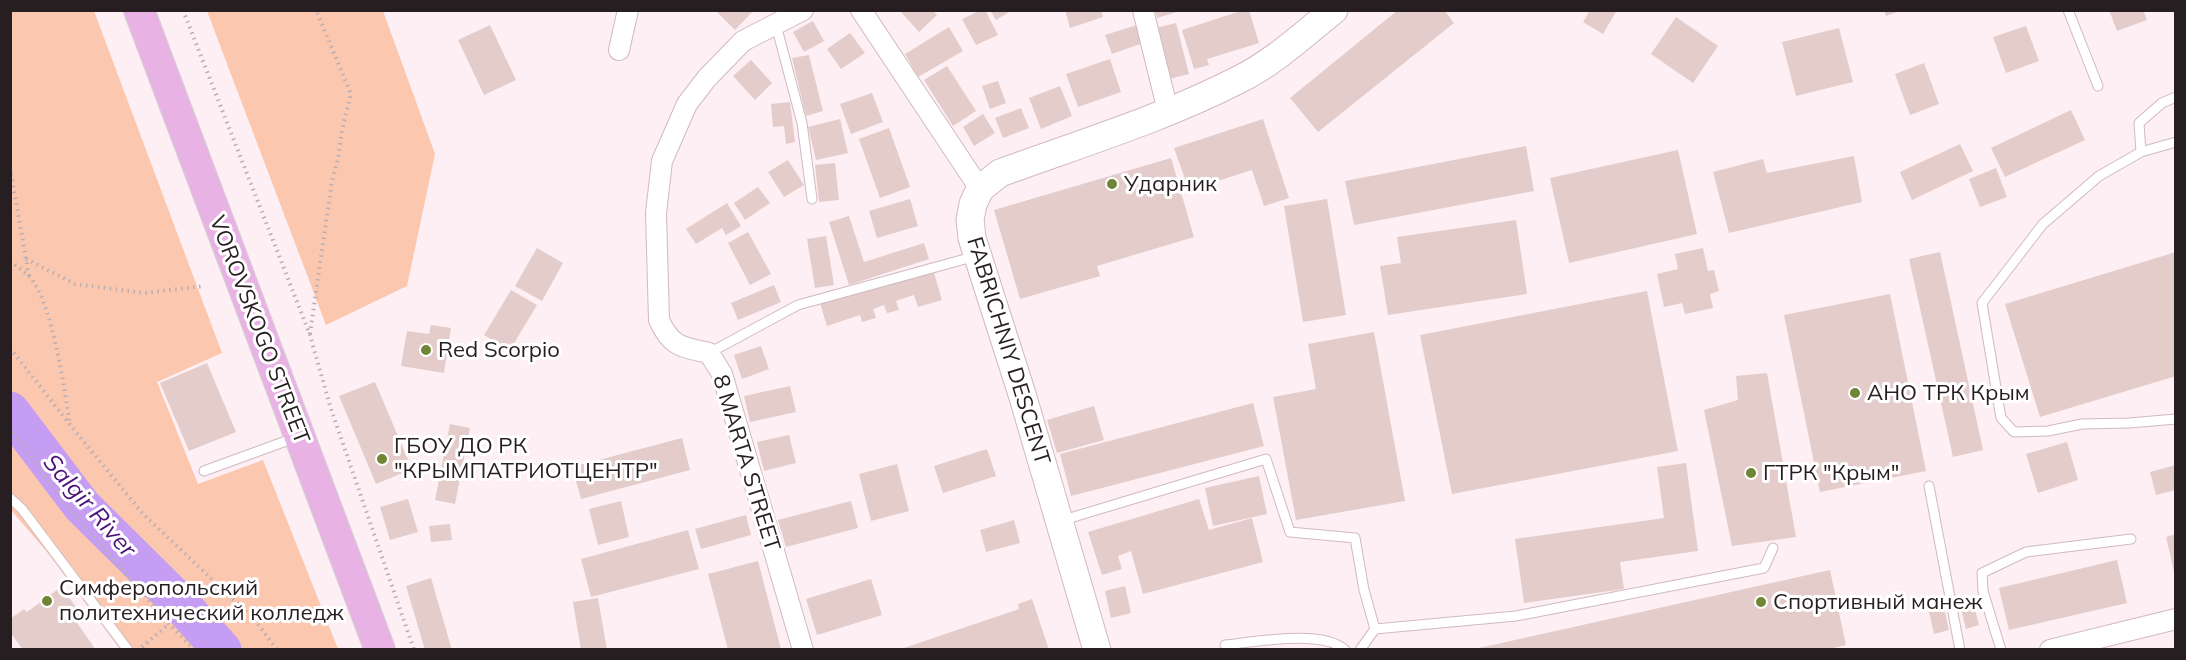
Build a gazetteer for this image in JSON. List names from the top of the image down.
{
  "streets": {
    "main road": ["VOROVSKOGO STREET", "FABRICHNIY DESCENT"],
    "street": ["8 MARTA STREET"]
  },
  "water": ["Salgir River"],
  "places": [
    "Ударник",
    "Red Scorpio",
    "АНО ТРК Крым",
    "ГБОУ ДО РК \"КРЫМПАТРИОТЦЕНТР\"",
    "ГТРК \"Крым\"",
    "Симферопольский политехнический колледж",
    "Спортивный манеж"
  ]
}
